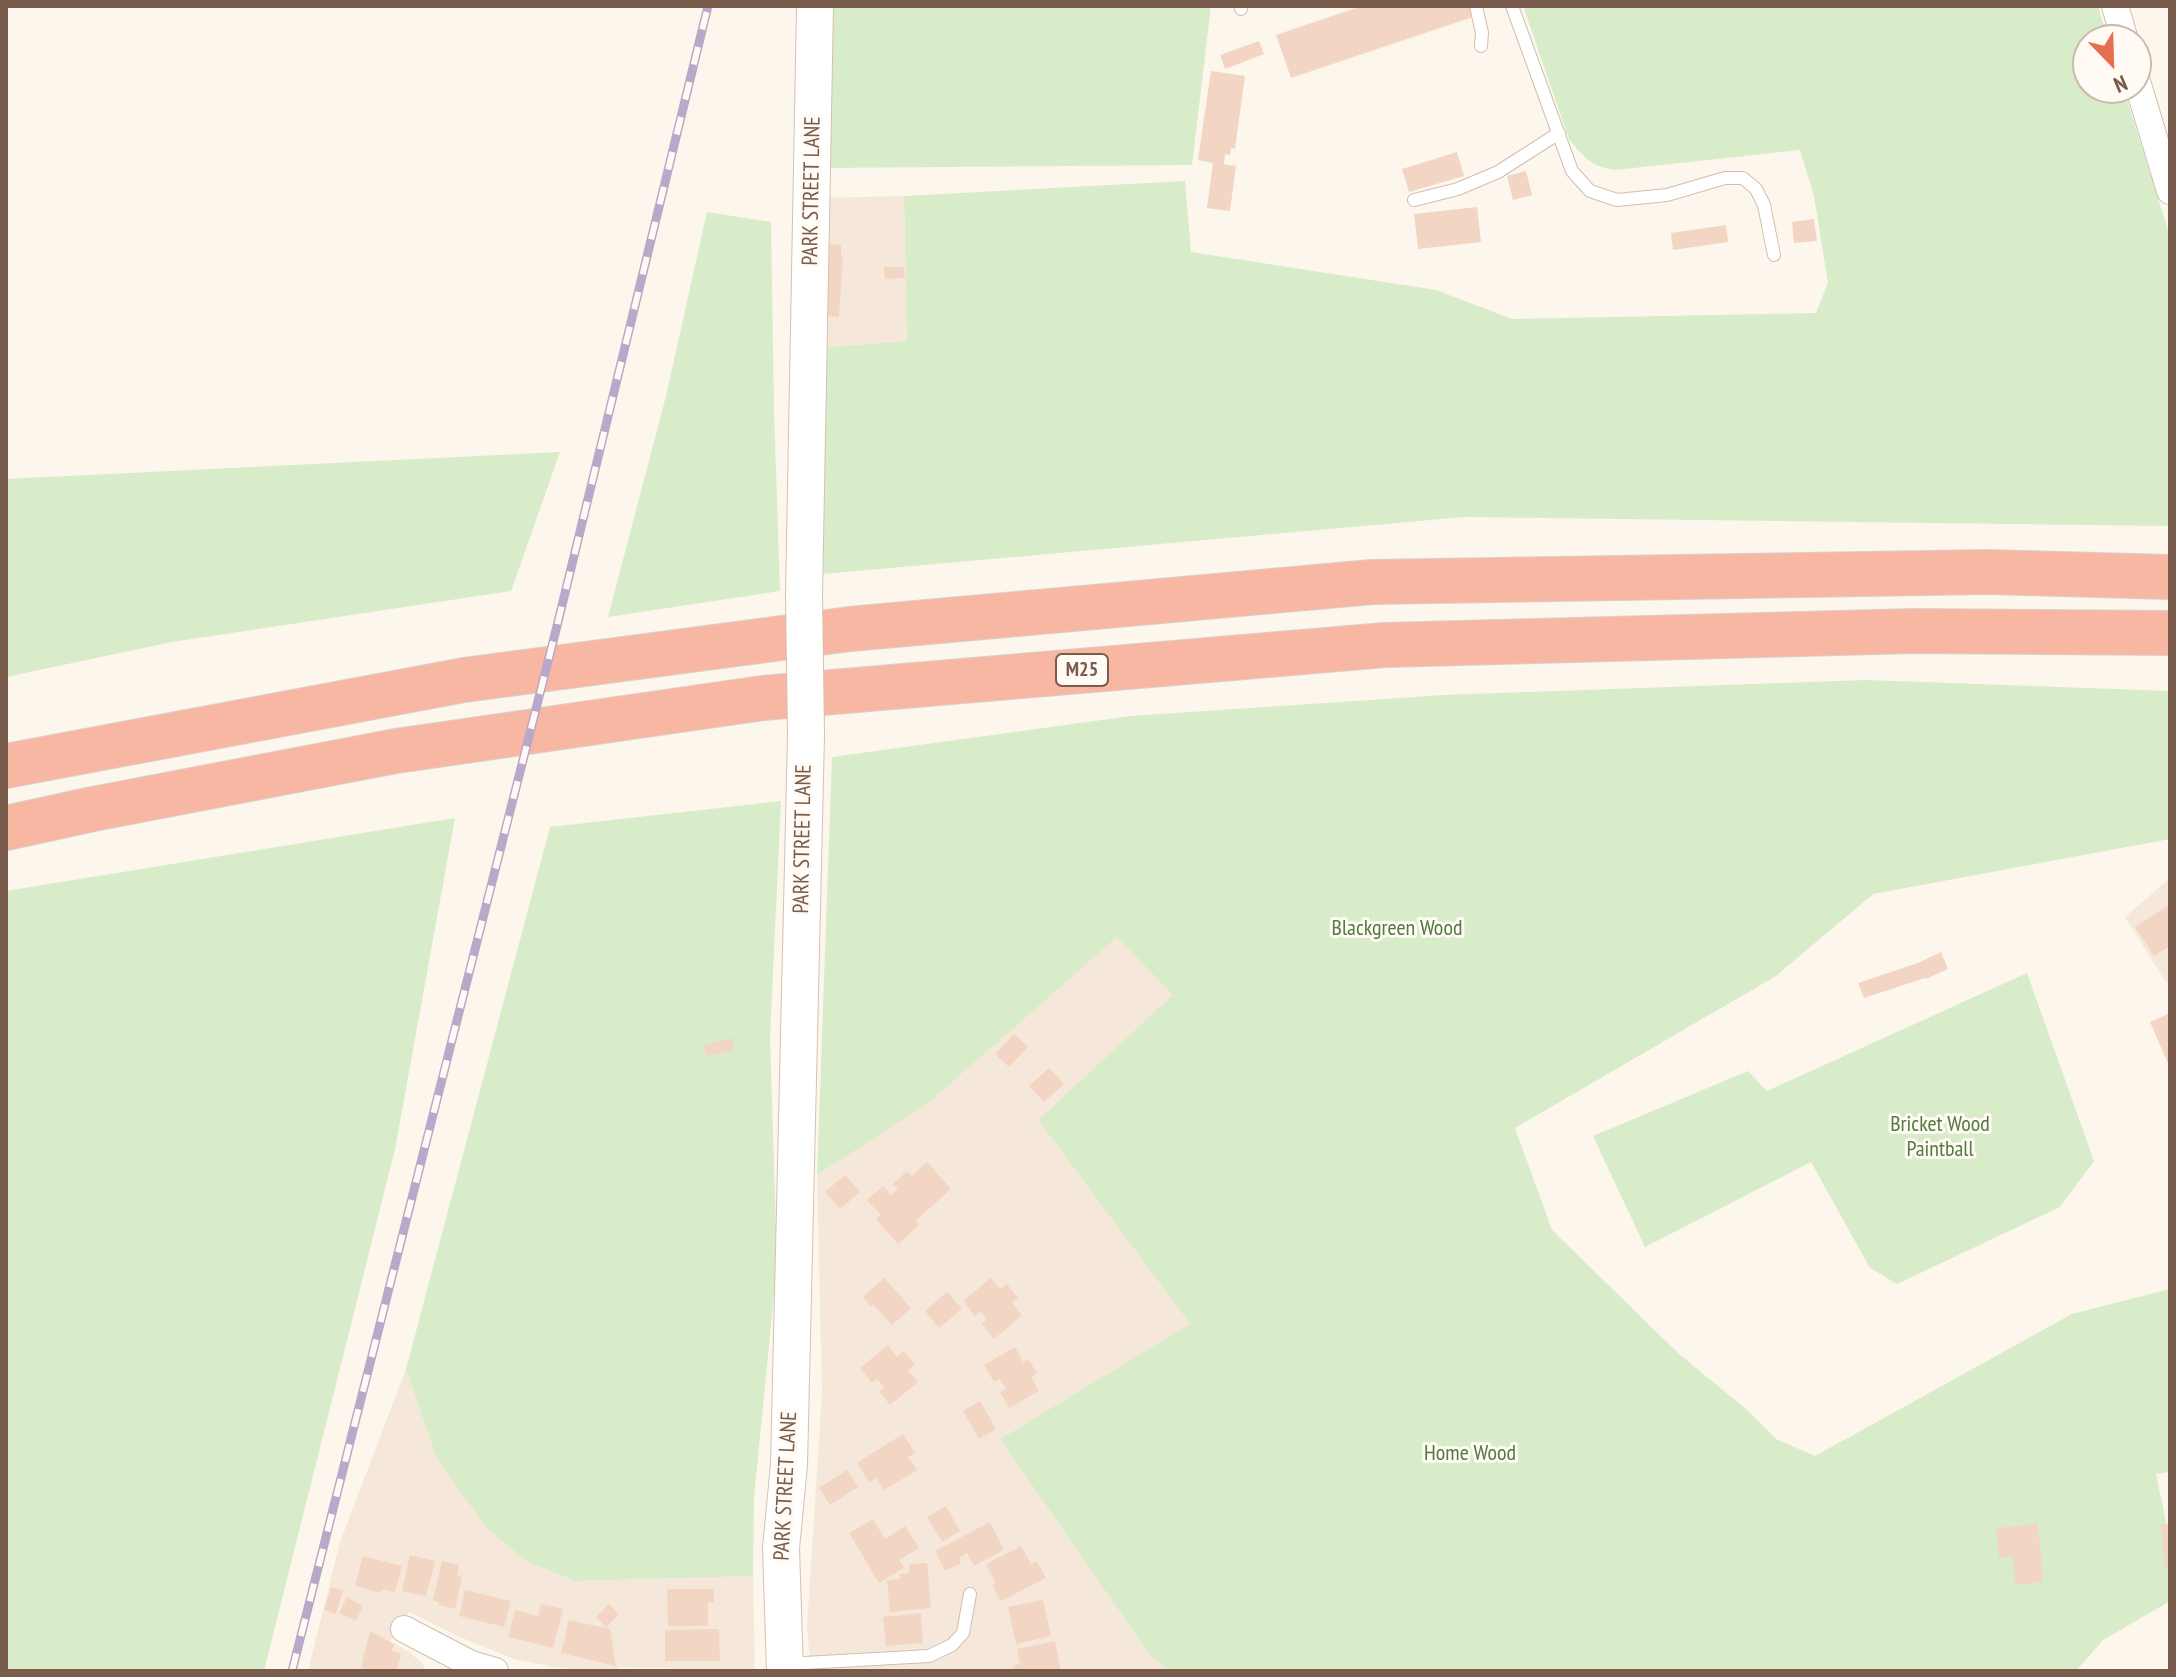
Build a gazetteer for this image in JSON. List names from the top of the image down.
{
  "streets": {
    "highway": ["M25"],
    "street": ["PARK STREET LANE"]
  },
  "parks": ["Blackgreen Wood", "Bricket Wood Paintball", "Home Wood"],
  "north": "bottom right"
}
